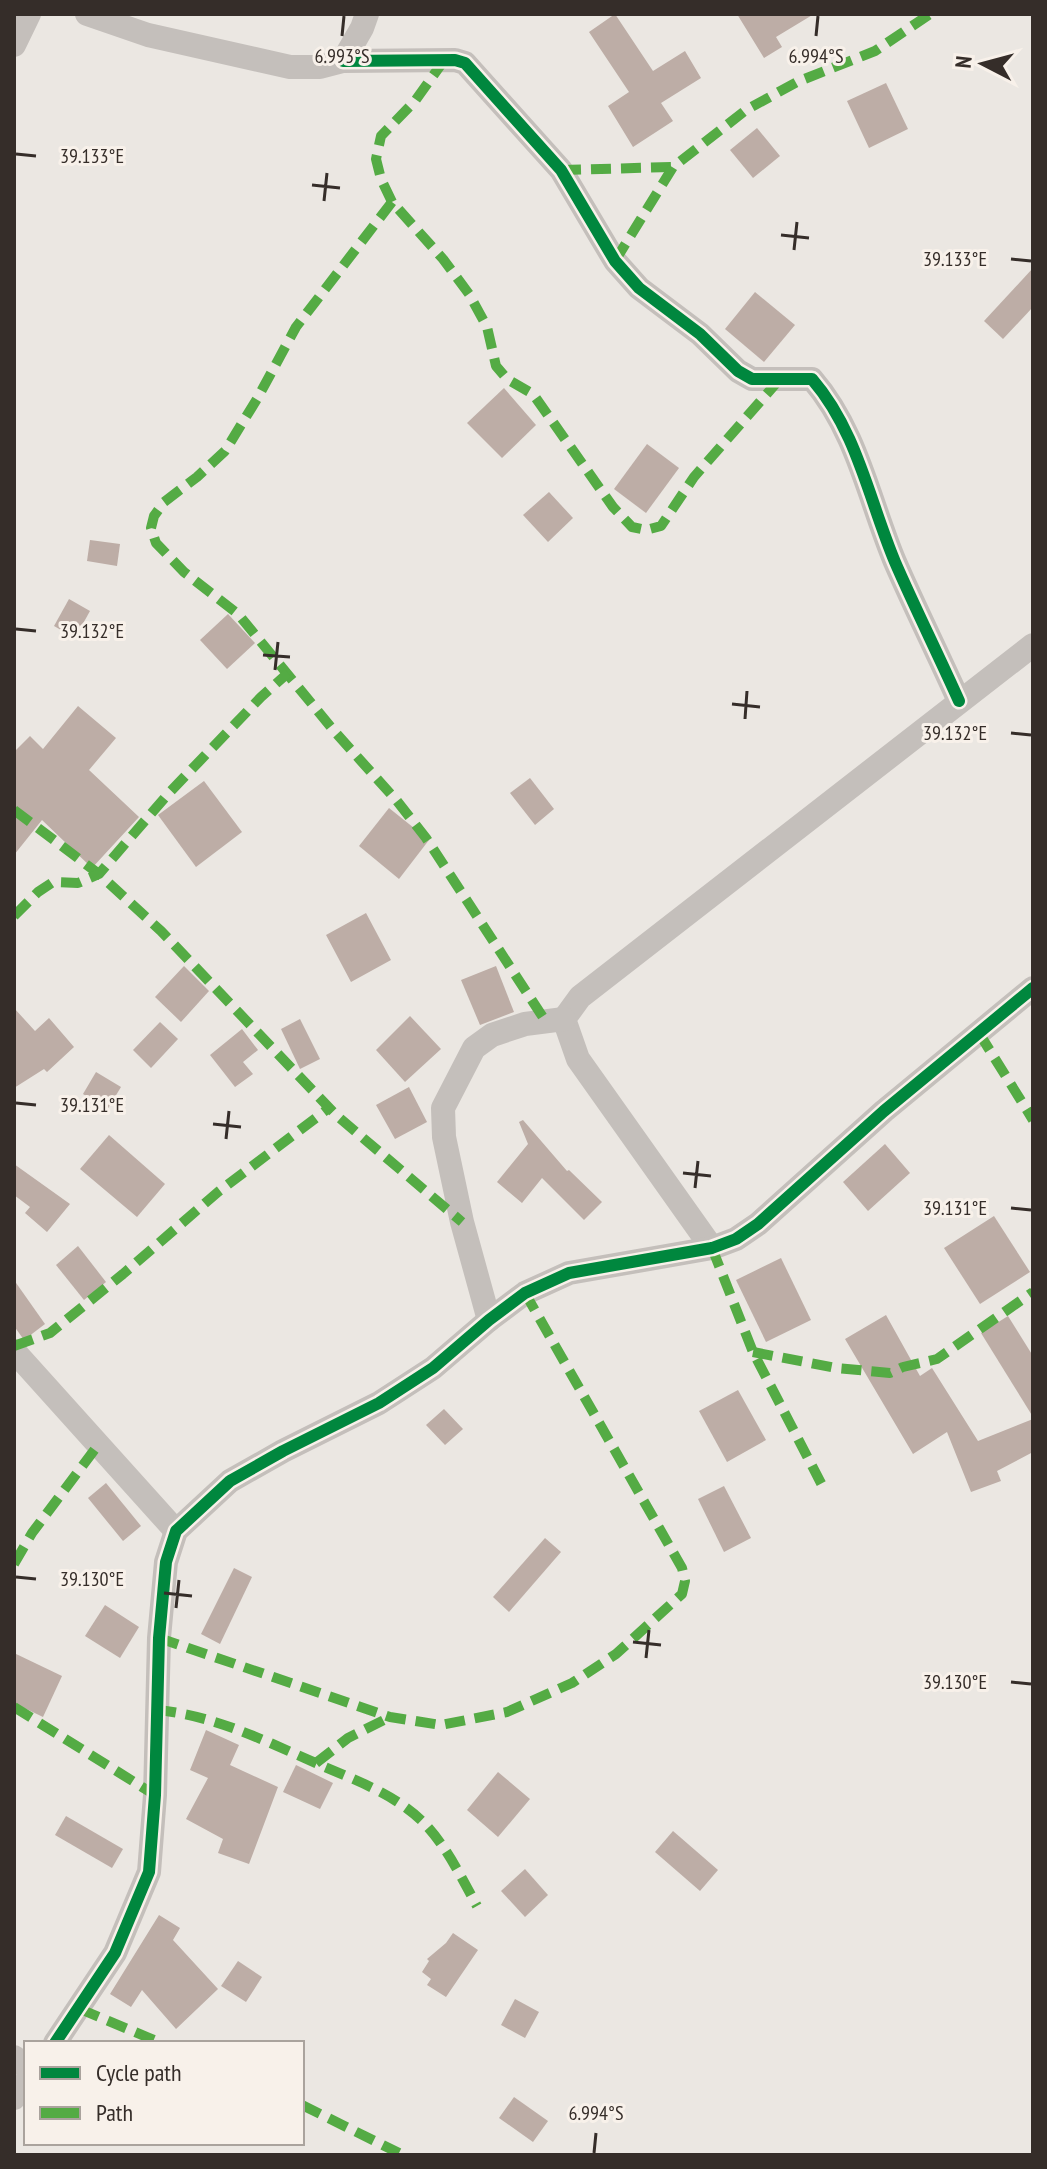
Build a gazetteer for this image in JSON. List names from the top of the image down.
{
  "legend": ["Cycle path", "Path"],
  "north": "left",
  "coordinates": [
    "6.993°S",
    "6.994°S",
    "39.133°E",
    "39.132°E",
    "39.131°E",
    "39.130°E"
  ]
}
